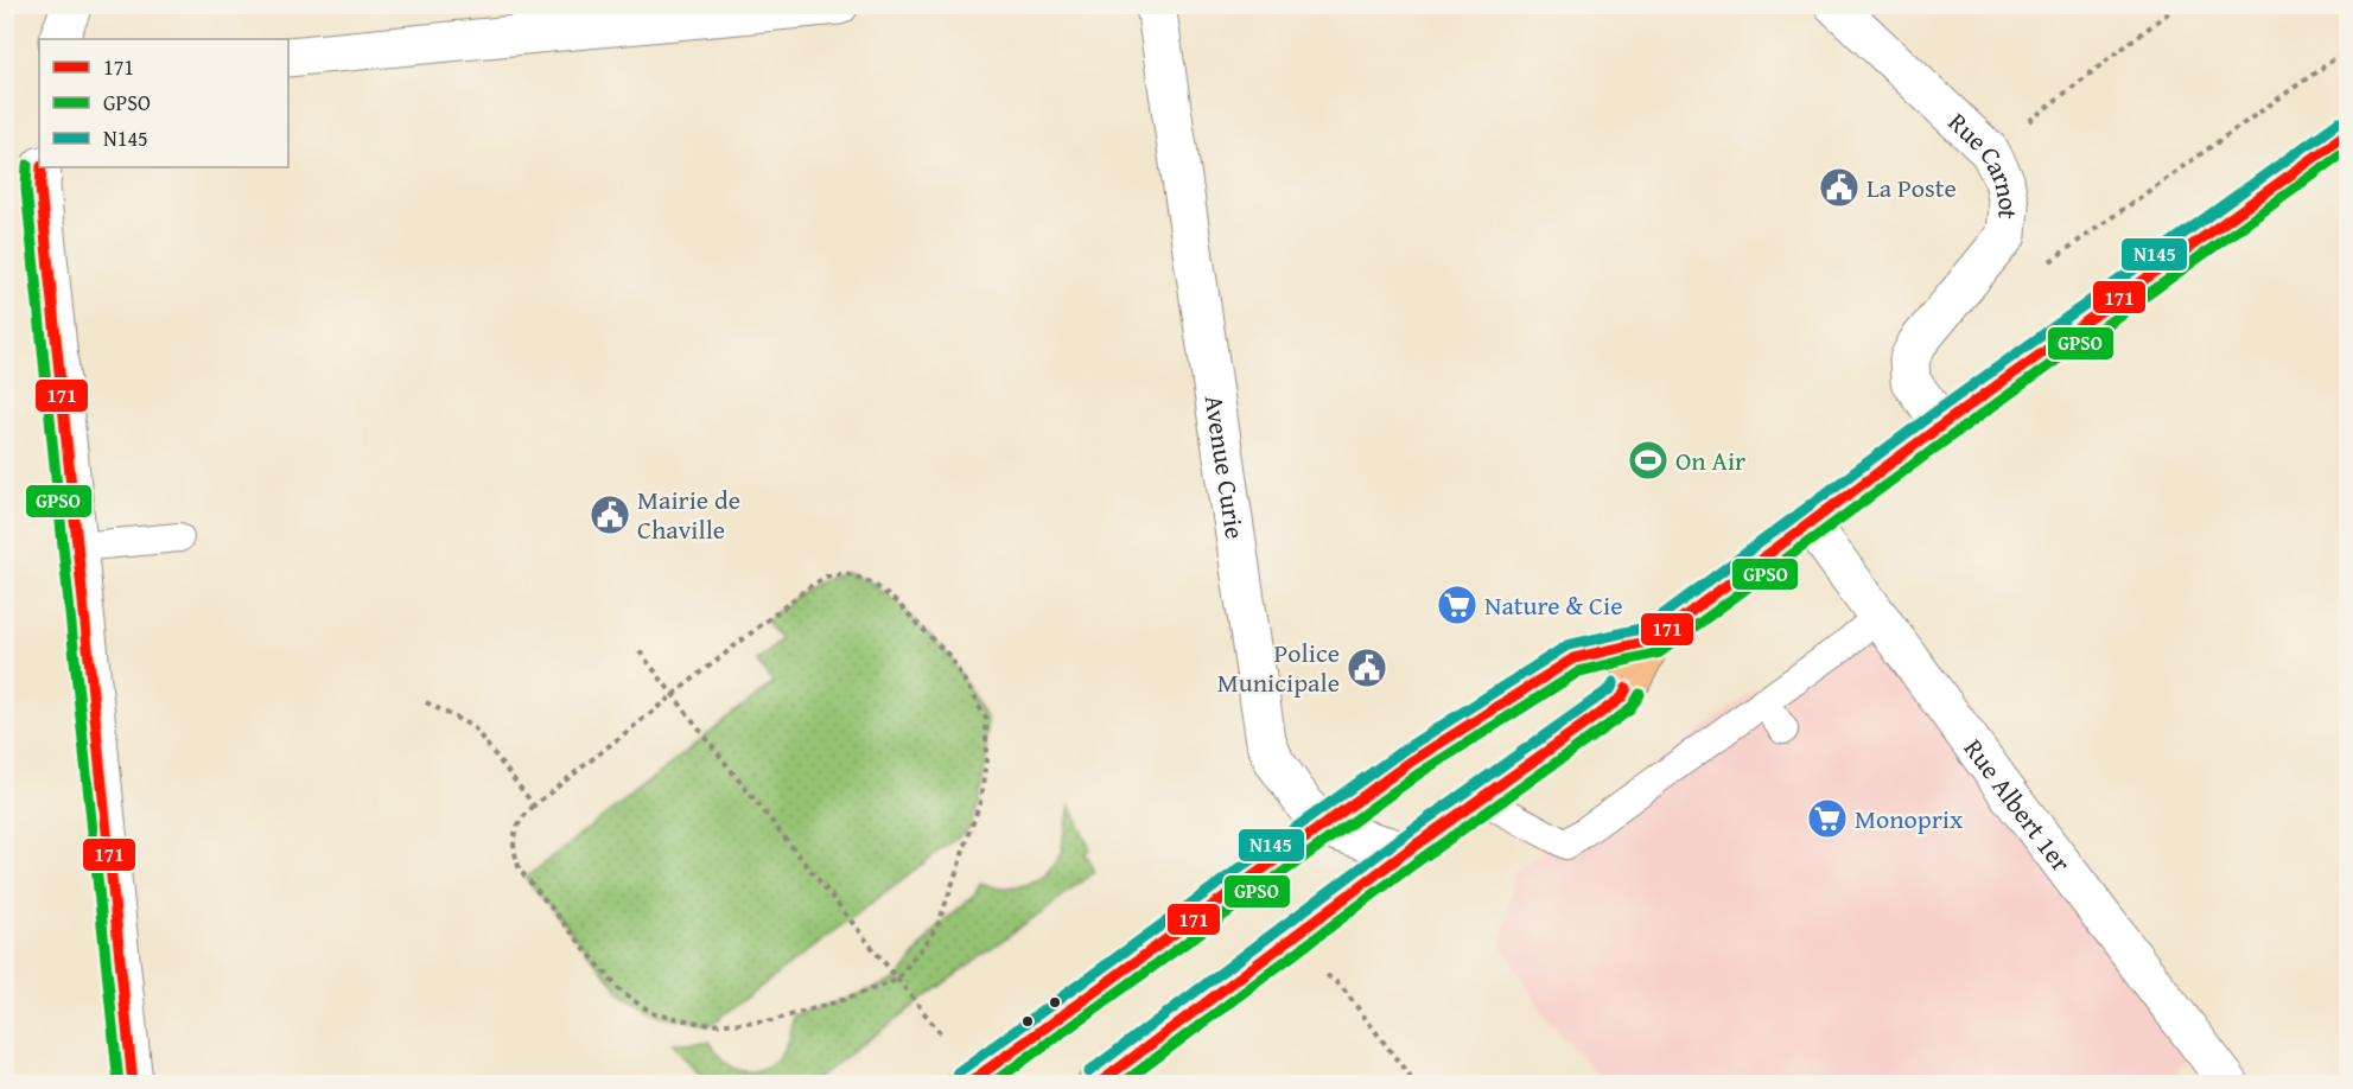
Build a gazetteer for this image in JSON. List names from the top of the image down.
{
  "streets": {
    "street": ["Rue Carnot", "Avenue Curie", "Rue Albert 1er"]
  },
  "places": {
    "public building": ["La Poste", "Mairie de Chaville", "Police Municipale"],
    "sports": ["On Air"],
    "supermarket": ["Nature & Cie", "Monoprix"]
  },
  "lines": ["transit line N145", "transit line 171", "transit line GPSO"],
  "legend": ["171", "GPSO", "N145"]
}
